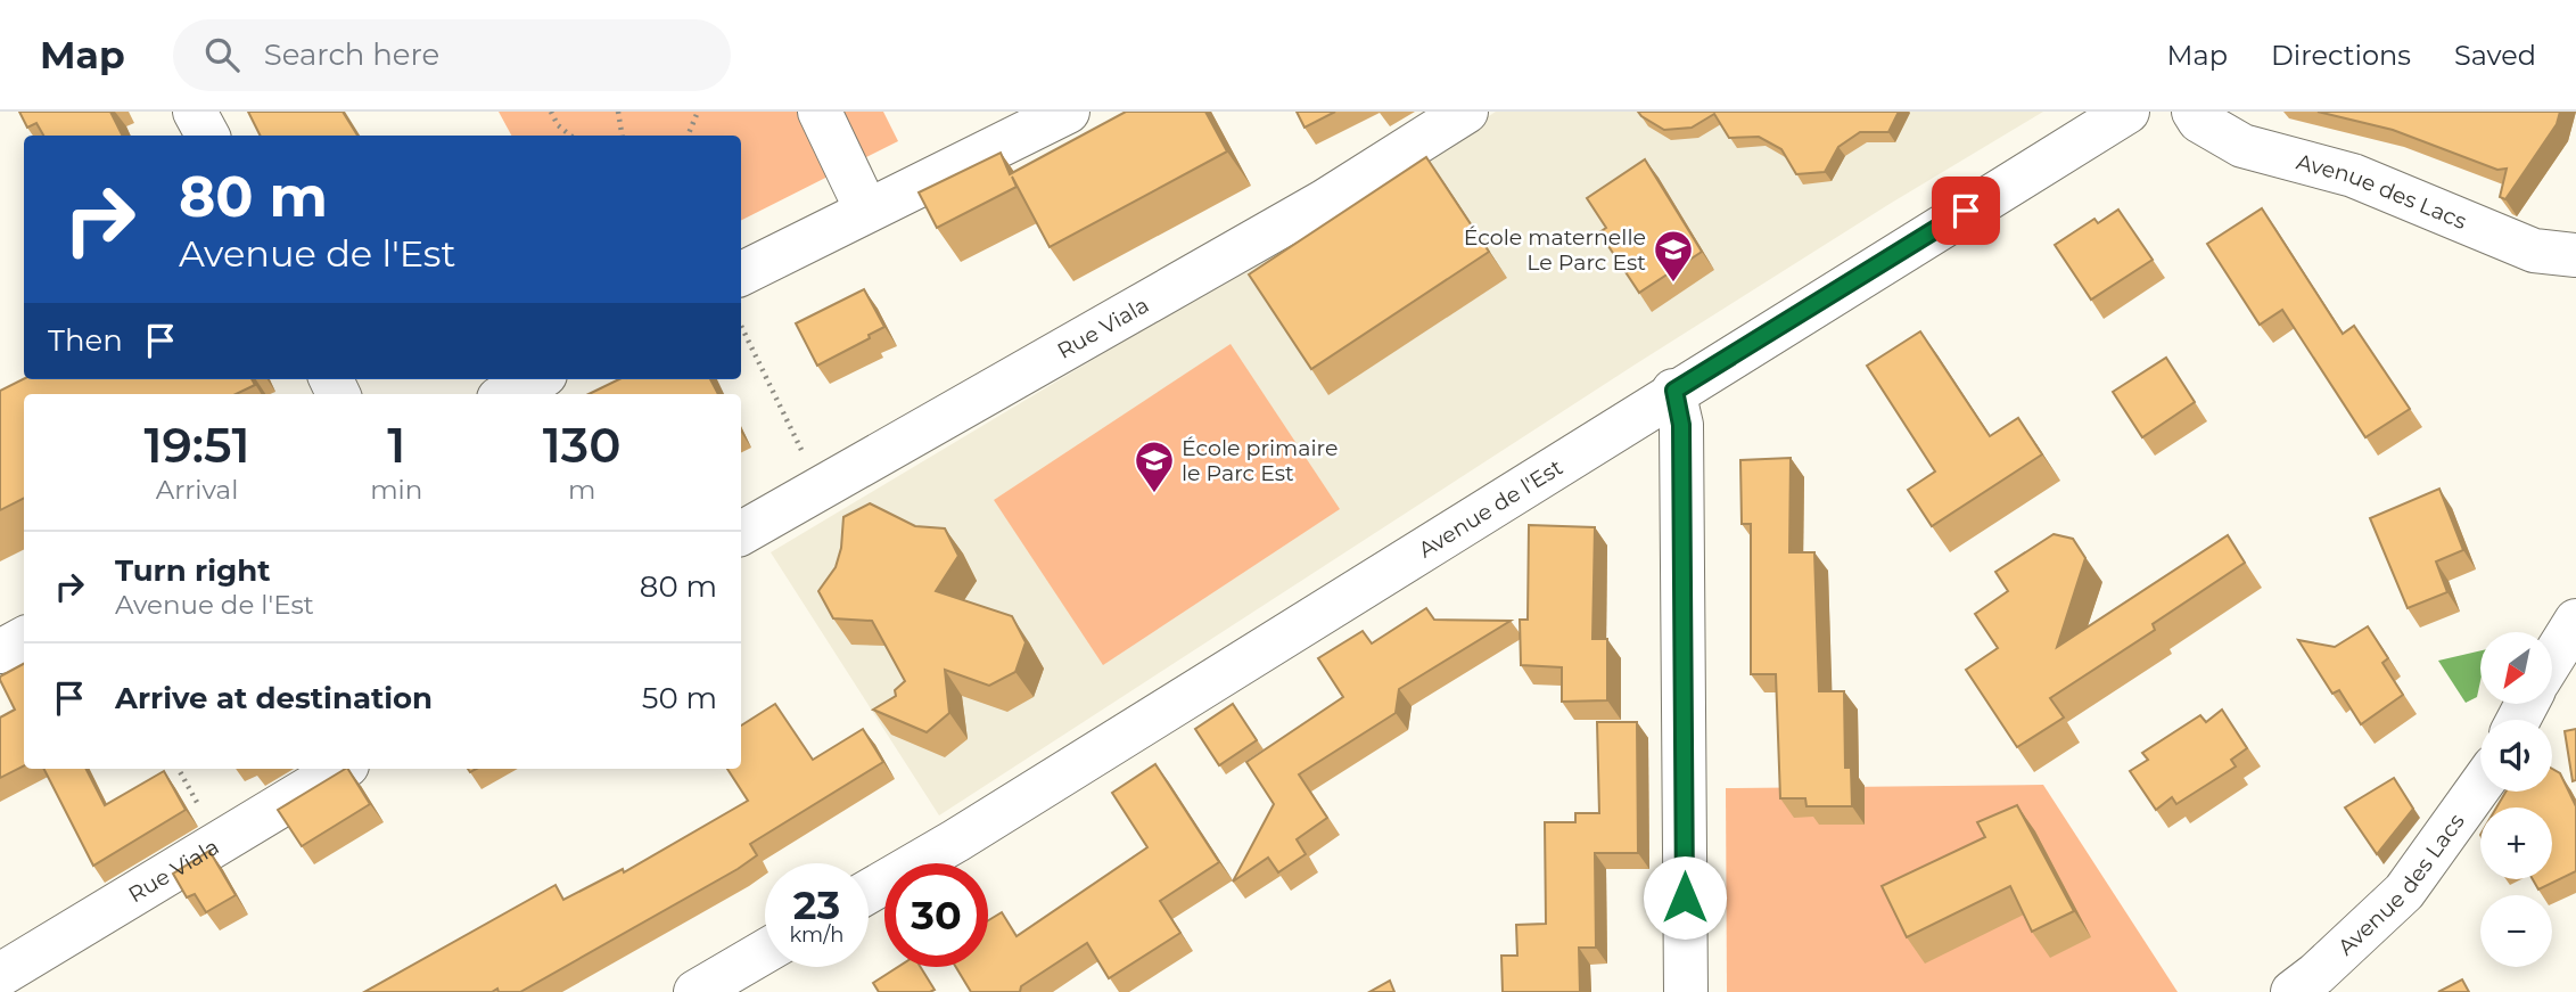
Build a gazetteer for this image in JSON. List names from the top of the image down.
{
  "streets": {
    "street": ["Avenue des Lacs", "Rue Viala", "Avenue de l'Est"]
  },
  "places": {
    "school or university": ["École maternelle Le Parc Est", "École primaire le Parc Est"]
  },
  "north": "bottom left",
  "page": {
    "header": "Map",
    "search": "Search here",
    "nav": ["Map", "Directions", "Saved"],
    "turn": ["80 m", "Avenue de l'Est"],
    "then": "Then",
    "eta": [
      "19:51",
      "Arrival",
      "1",
      "min",
      "130",
      "m"
    ],
    "list": [
      {
        "name": "Turn right",
        "note": "Avenue de l'Est",
        "value": "80 m"
      },
      {
        "name": "Arrive at destination",
        "value": "50 m"
      }
    ],
    "map_buttons": ["+", "−"],
    "speed": "23 km/h",
    "limit": "30"
  }
}
